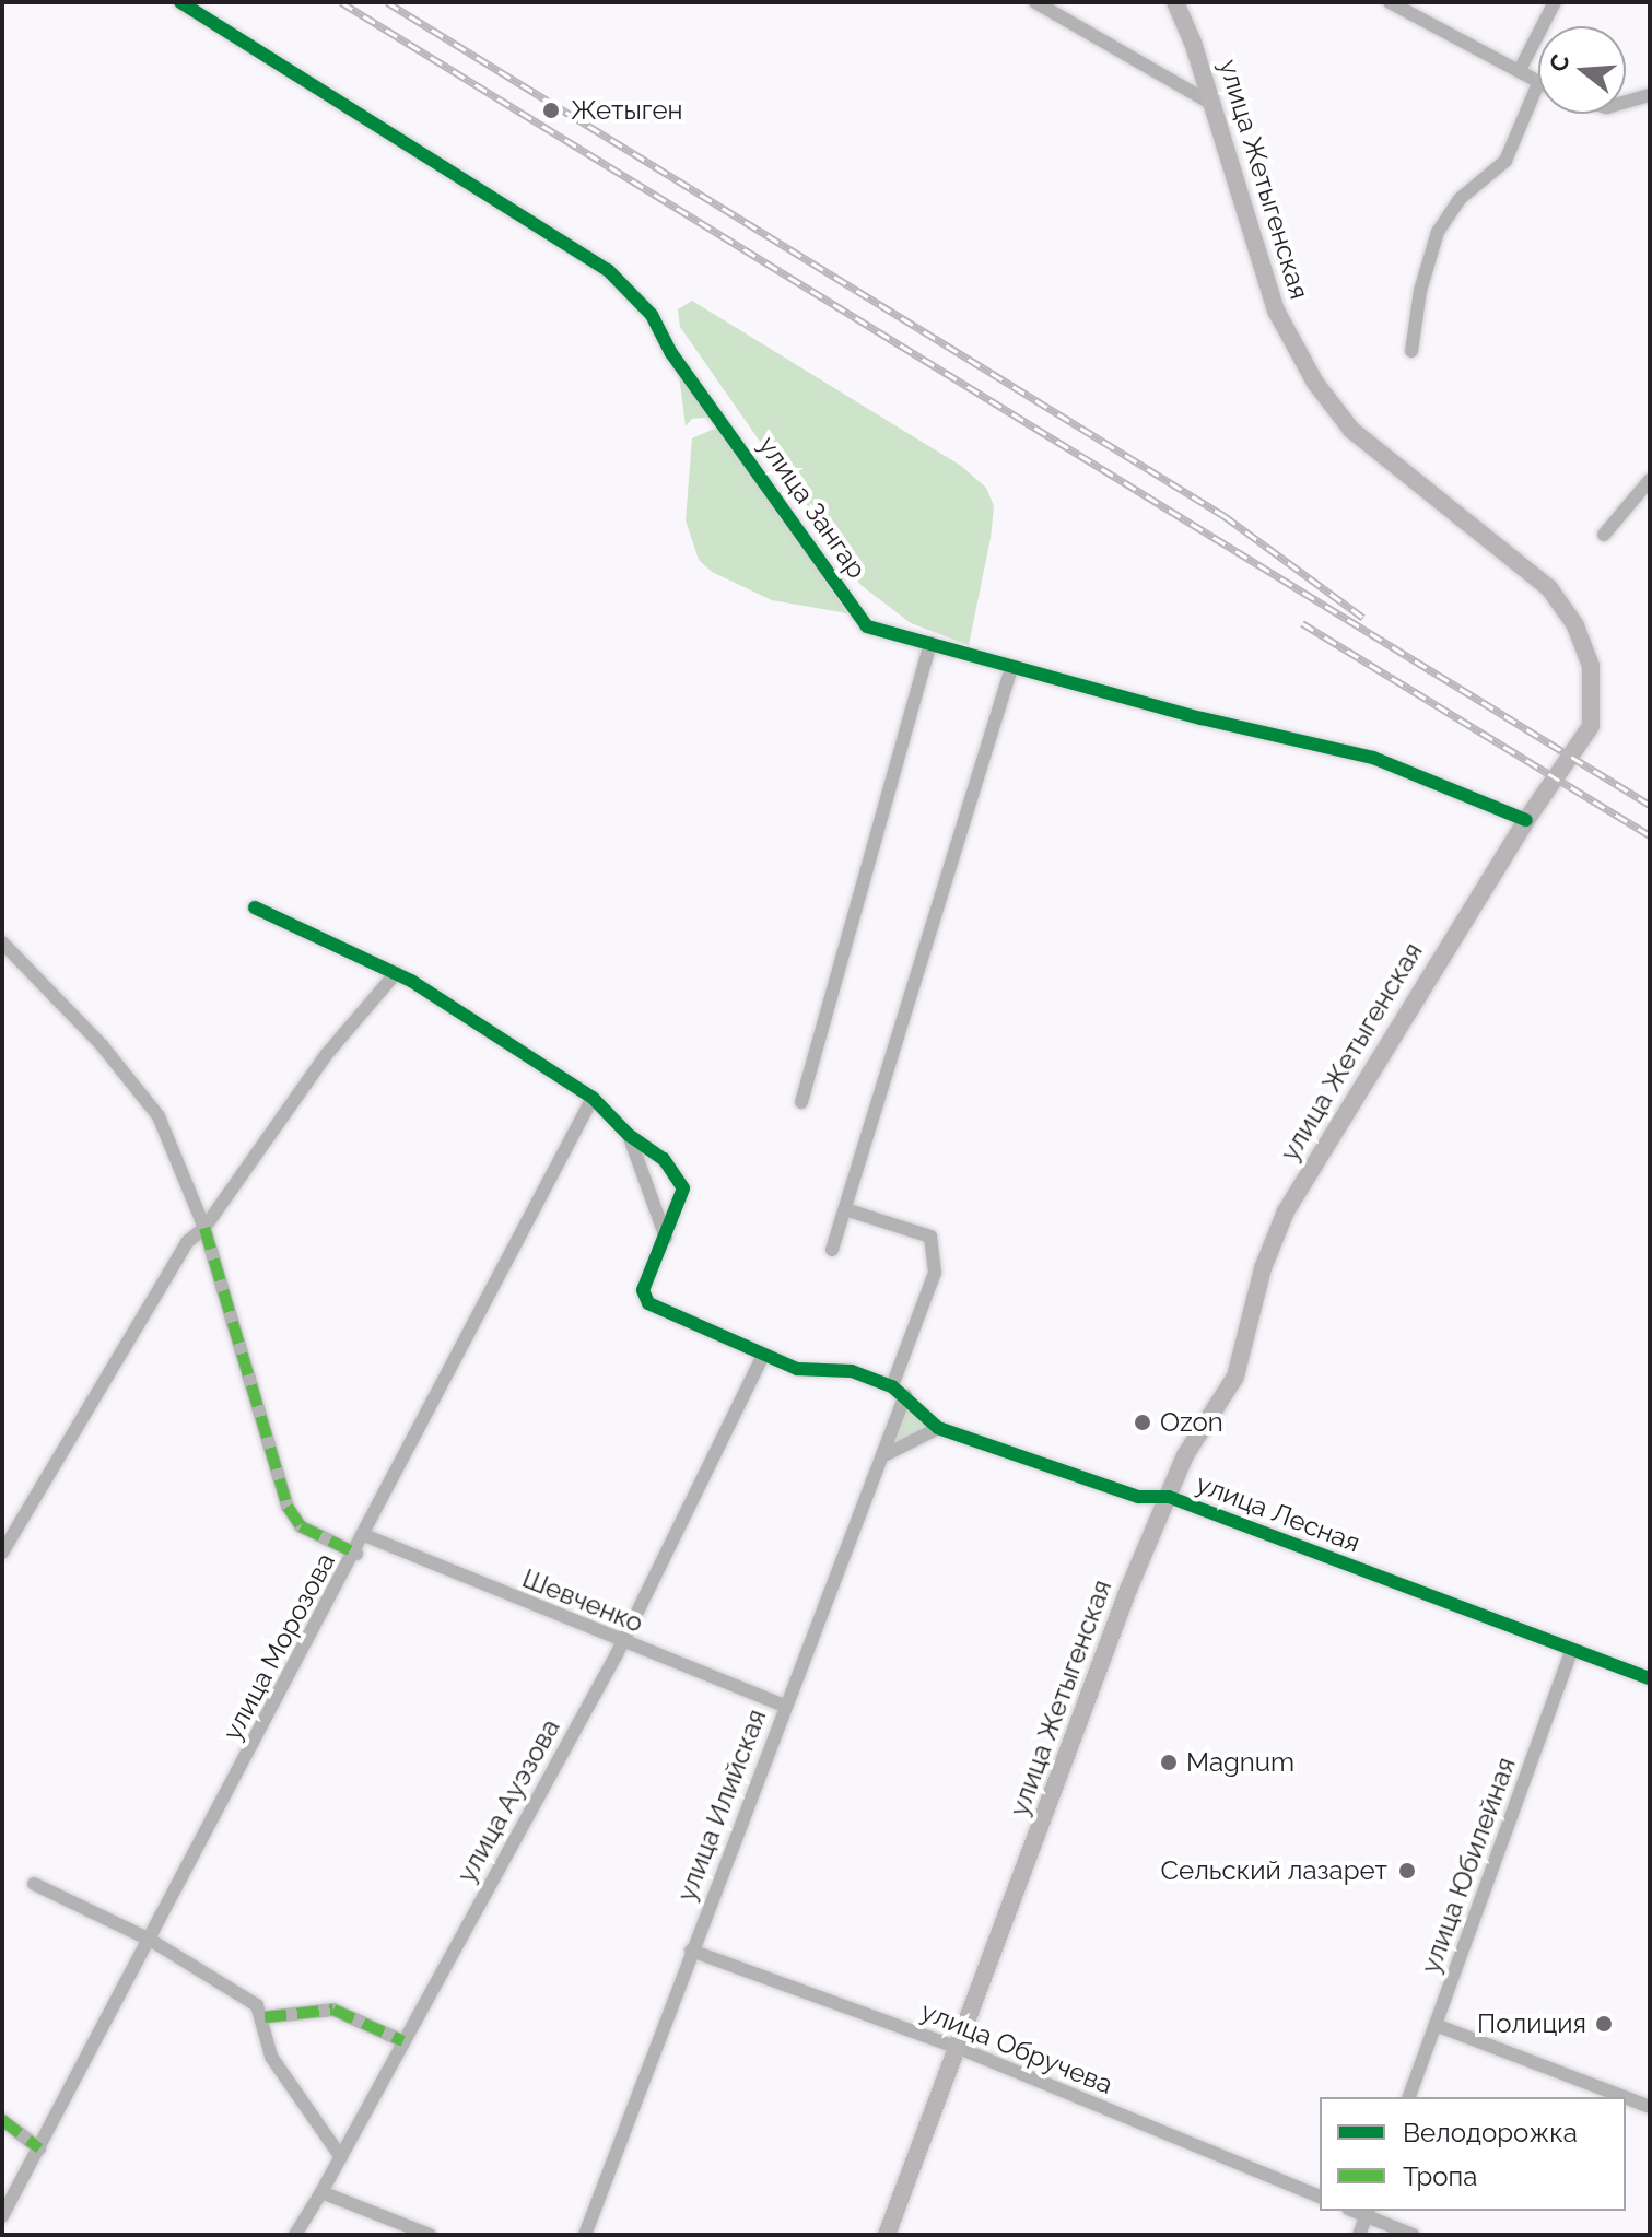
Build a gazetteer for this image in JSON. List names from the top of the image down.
{
  "streets": {
    "main road": ["улица Жетыгенская"],
    "street": [
      "улица Зангар",
      "улица Лесная",
      "Шевченко",
      "улица Морозова",
      "улица Ауэзова",
      "улица Илийская",
      "улица Юбилейная",
      "улица Обручева"
    ]
  },
  "crossings": [
    ["улица Жетыгенская", "улица Зангар"],
    ["улица Жетыгенская", "улица Лесная"],
    ["улица Жетыгенская", "улица Обручева"],
    ["улица Лесная", "улица Ауэзова"],
    ["улица Лесная", "улица Илийская"],
    ["улица Лесная", "улица Юбилейная"],
    ["Шевченко", "улица Морозова"],
    ["Шевченко", "улица Ауэзова"],
    ["Шевченко", "улица Илийская"],
    ["улица Илийская", "улица Обручева"]
  ],
  "places": [
    "Жетыген",
    "Ozon",
    "Magnum",
    "Сельский лазарет",
    "Полиция"
  ],
  "legend": ["Велодорожка", "Тропа"],
  "north": "left"
}
